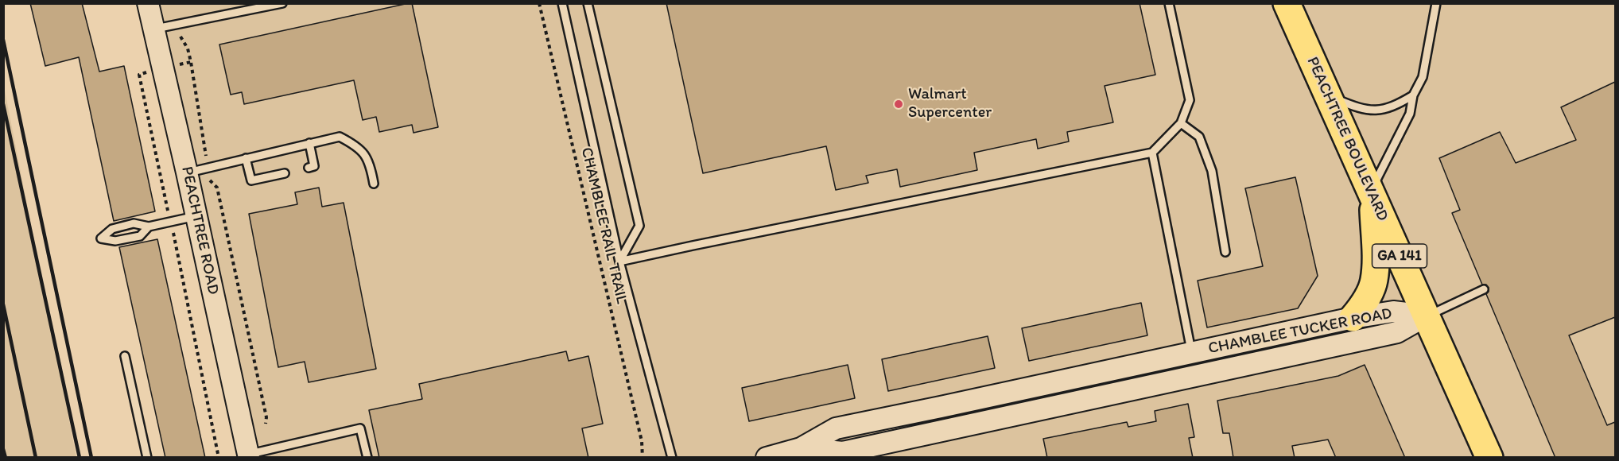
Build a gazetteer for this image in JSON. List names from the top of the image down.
{
  "streets": {
    "highway": ["PEACHTREE BOULEVARD", "GA 141"],
    "main road": ["PEACHTREE ROAD", "CHAMBLEE TUCKER ROAD"],
    "path": ["CHAMBLEE RAIL TRAIL"]
  },
  "crossings": [
    ["PEACHTREE BOULEVARD", "CHAMBLEE TUCKER ROAD"]
  ],
  "places": ["Walmart Supercenter"]
}
